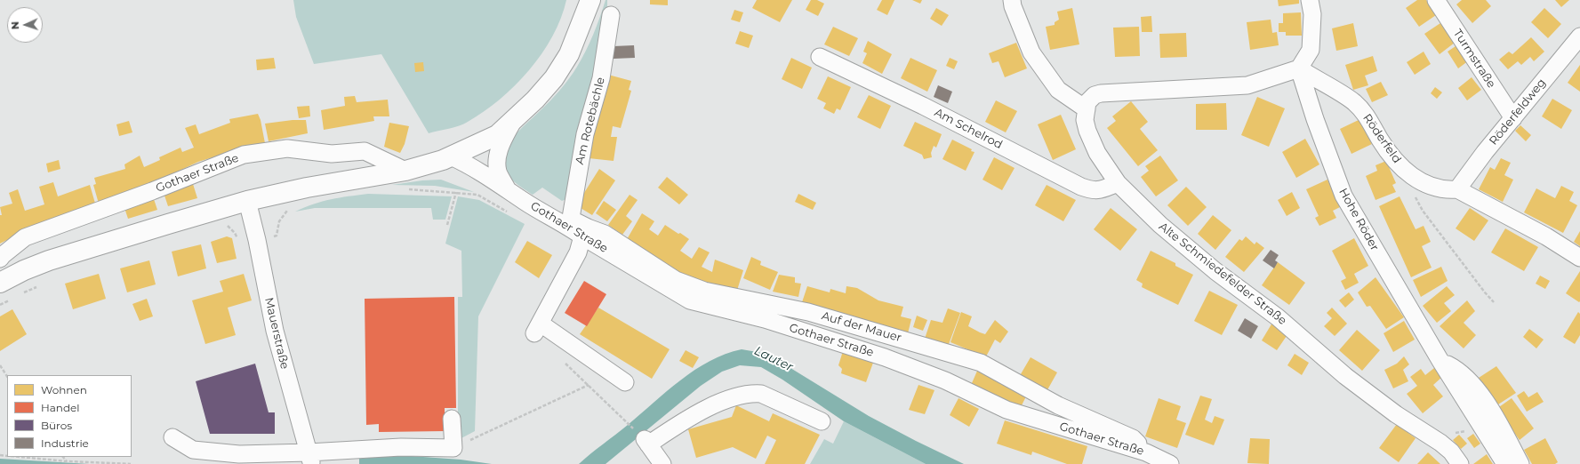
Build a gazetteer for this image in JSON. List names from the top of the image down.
{
  "streets": {
    "street": [
      "Turmstraße",
      "Röderfeldweg",
      "Am Rotebächle",
      "Am Schelrod",
      "Röderfeld",
      "Gothaer Straße",
      "Hohe Röder",
      "Alte Schmiedefelder Straße",
      "Auf der Mauer",
      "Mauerstraße"
    ]
  },
  "crossings": [
    ["Turmstraße", "Röderfeldweg"],
    ["Röderfeldweg", "Röderfeld"],
    ["Am Rotebächle", "Gothaer Straße"],
    ["Am Rotebächle", "Auf der Mauer"],
    ["Am Schelrod", "Alte Schmiedefelder Straße"],
    ["Röderfeld", "Hohe Röder"],
    ["Gothaer Straße", "Auf der Mauer"]
  ],
  "water": ["Lauter"],
  "legend": [
    "Wohnen",
    "Handel",
    "Büros",
    "Industrie"
  ],
  "north": "left"
}
